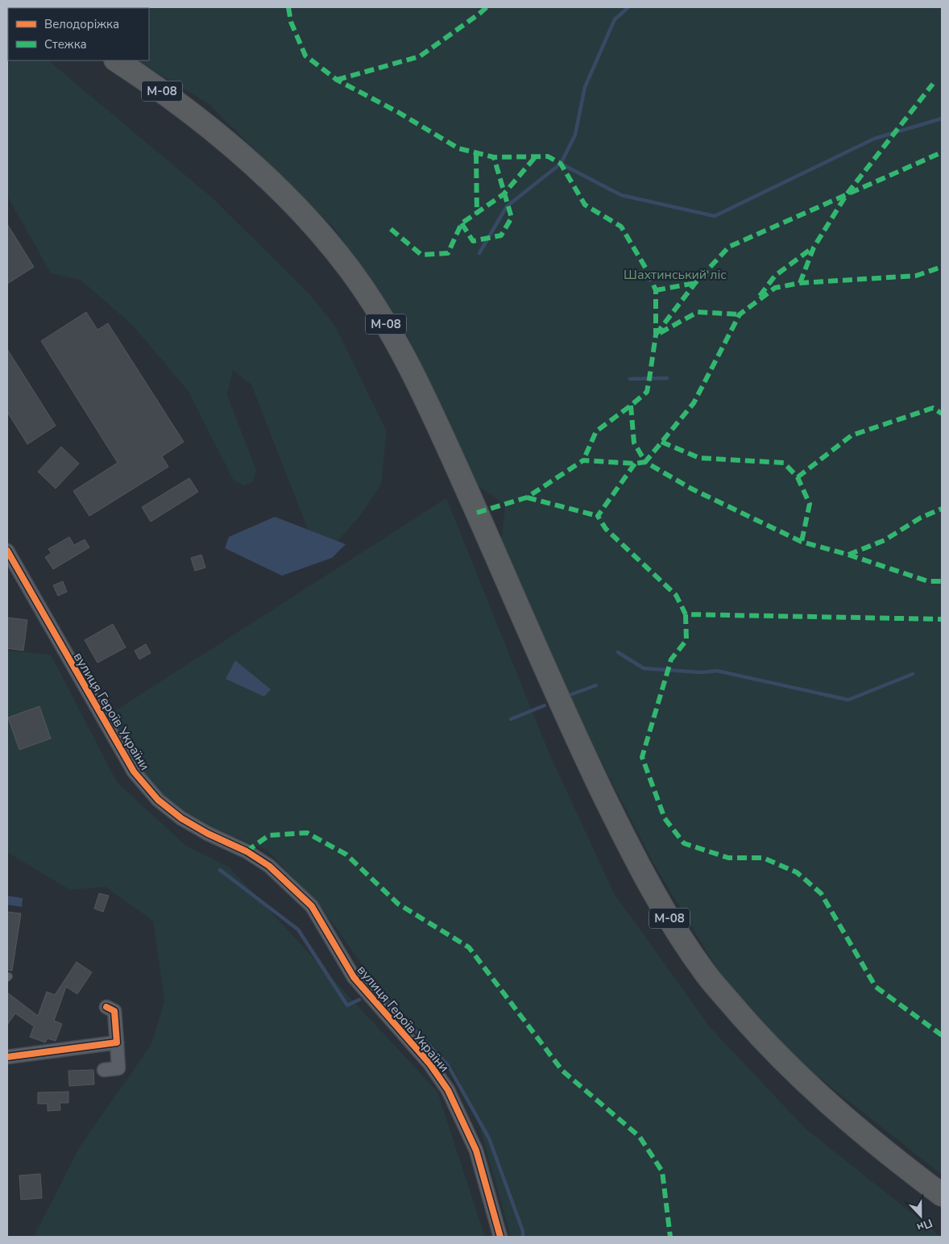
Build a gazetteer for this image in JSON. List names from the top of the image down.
{
  "streets": {
    "highway": ["М-08"],
    "street": ["вулиця Героїв України"]
  },
  "parks": ["Шахтинський ліс"],
  "legend": ["Велодоріжка", "Стежка"],
  "north": "bottom"
}
